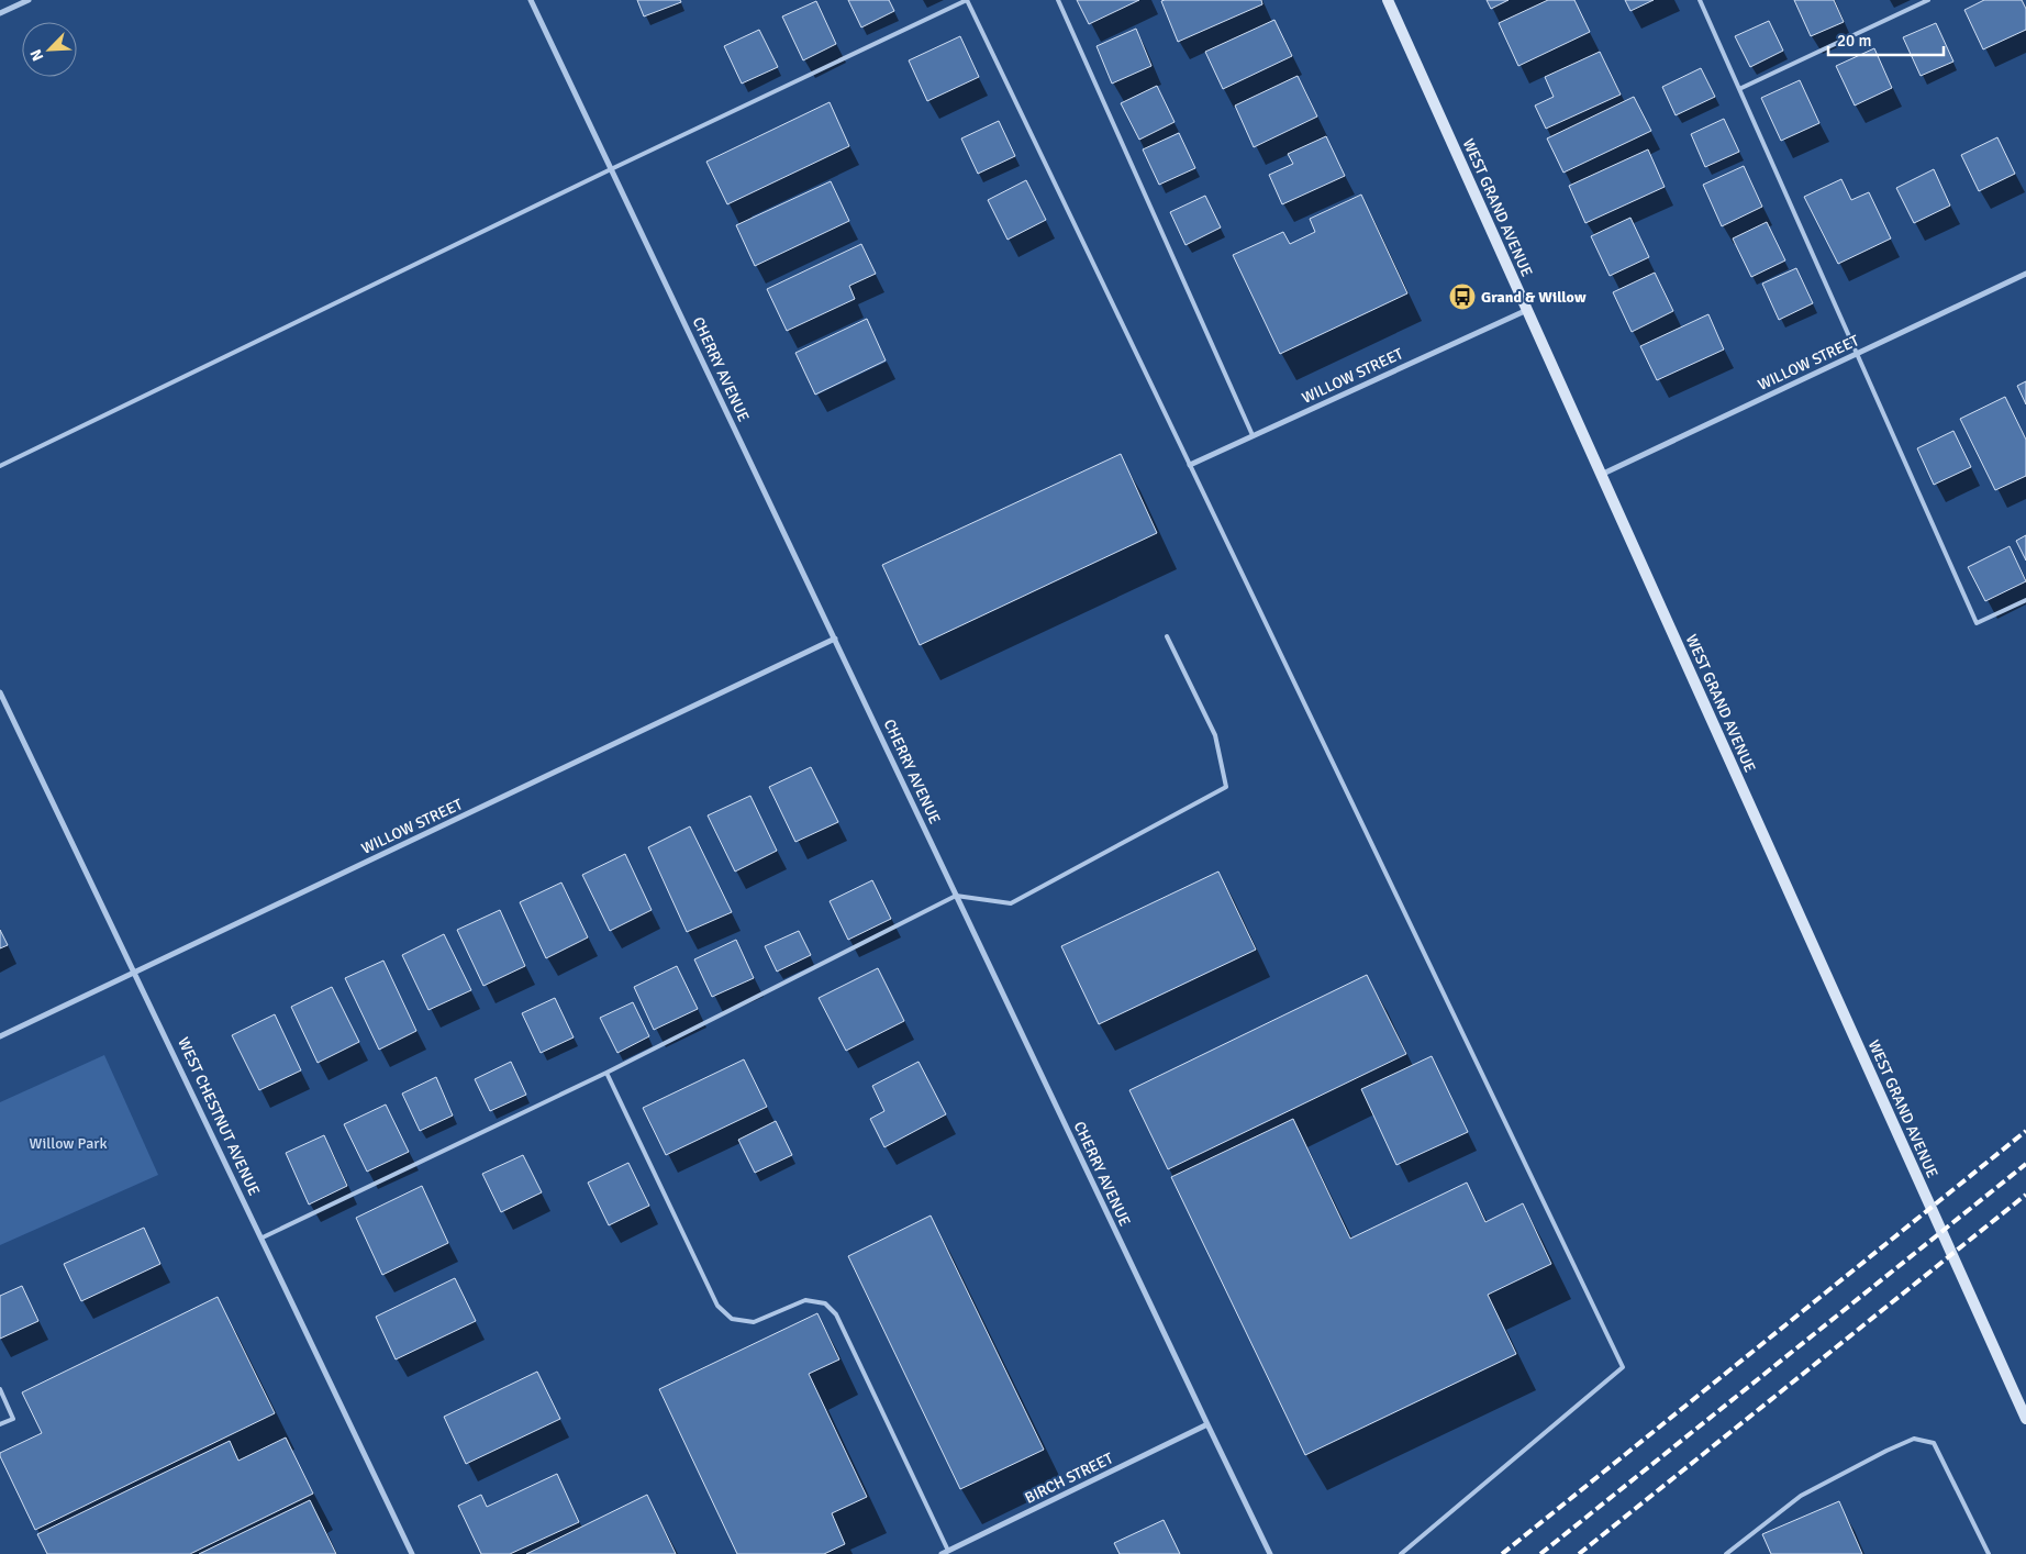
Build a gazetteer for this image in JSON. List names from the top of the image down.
{
  "streets": {
    "main road": ["WEST GRAND AVENUE"],
    "street": [
      "WILLOW STREET",
      "CHERRY AVENUE",
      "WEST CHESTNUT AVENUE",
      "BIRCH STREET"
    ]
  },
  "crossings": [
    ["WEST GRAND AVENUE", "WILLOW STREET"],
    ["WILLOW STREET", "CHERRY AVENUE"],
    ["WILLOW STREET", "WEST CHESTNUT AVENUE"],
    ["CHERRY AVENUE", "BIRCH STREET"]
  ],
  "parks": ["Willow Park"],
  "places": {
    "bus stop": ["Grand & Willow"]
  },
  "scale_bar": "20 m",
  "north": "bottom left"
}
